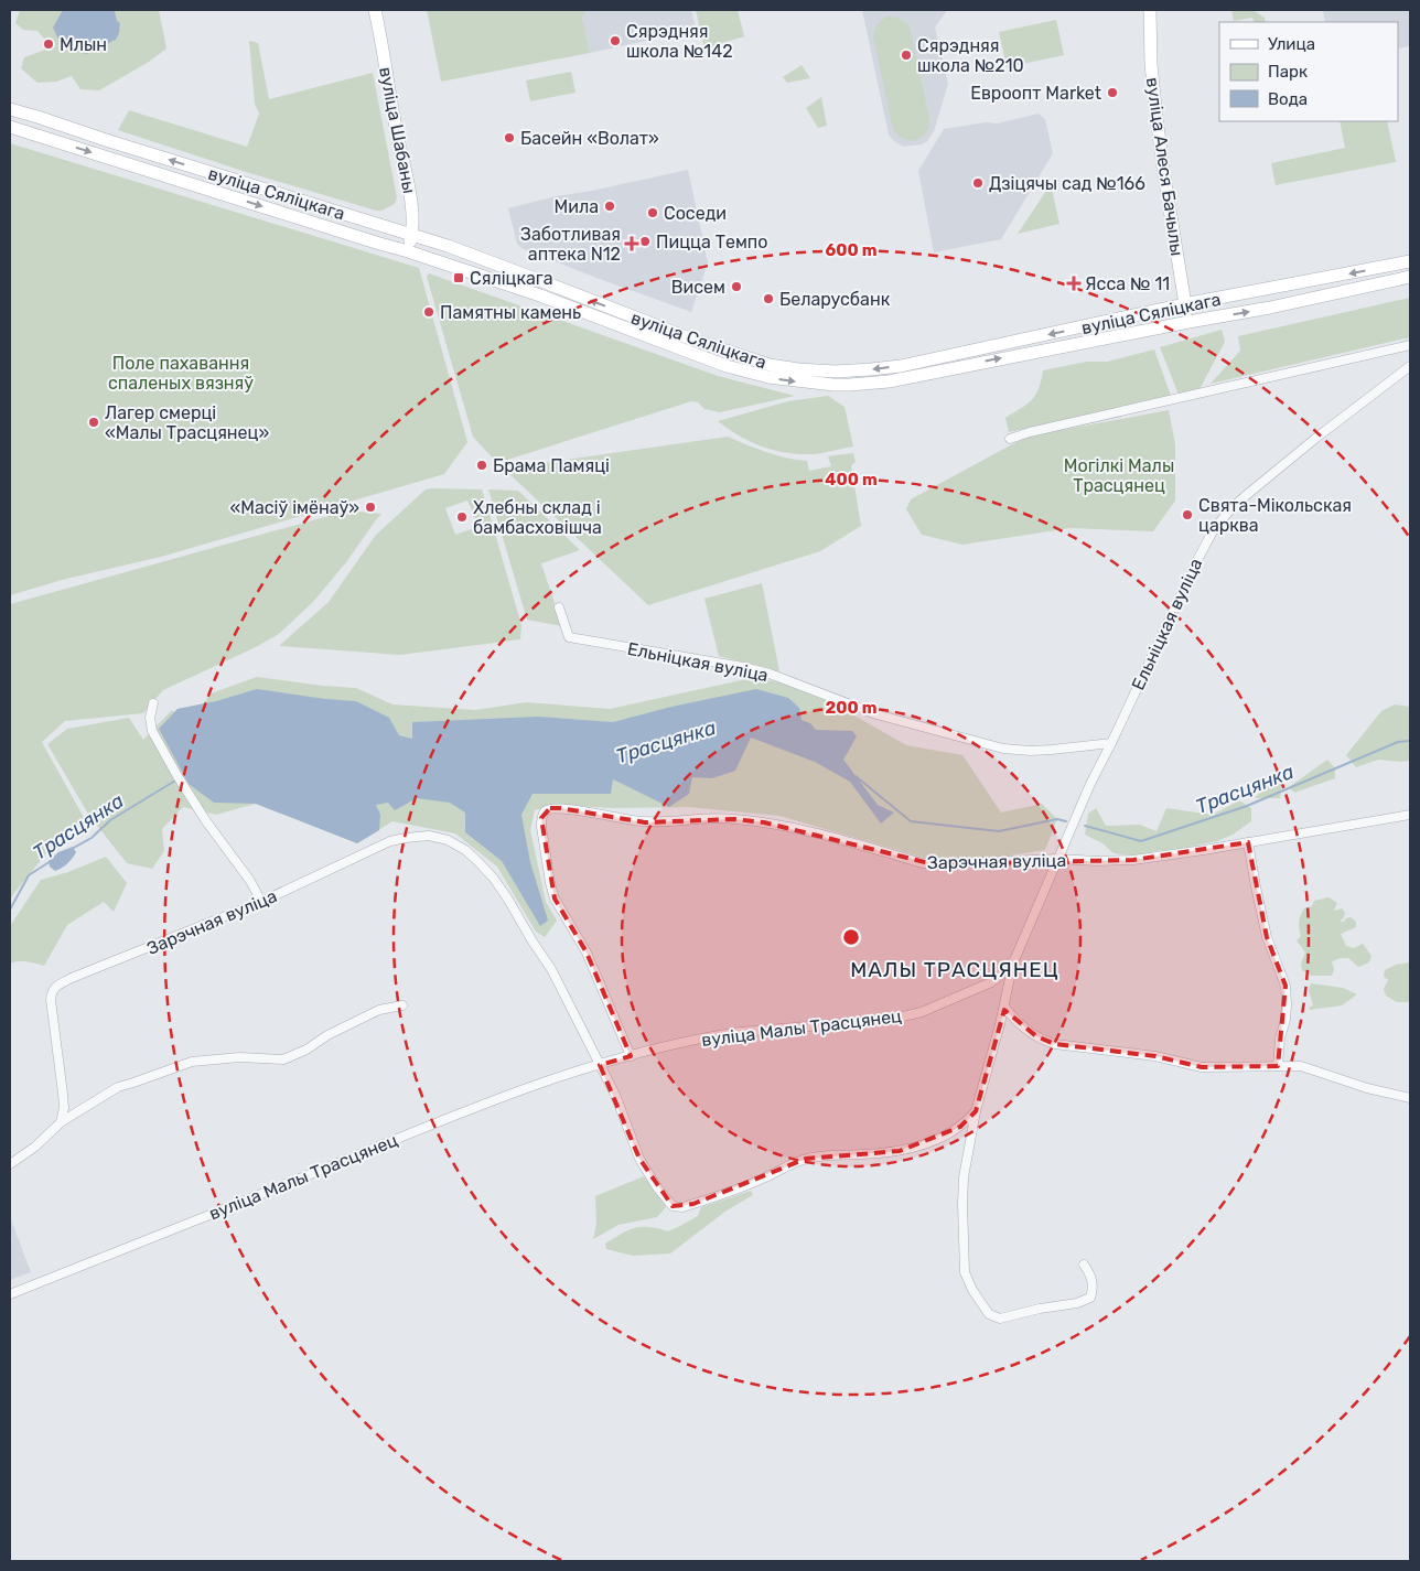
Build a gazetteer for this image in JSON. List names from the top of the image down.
{
  "streets": {
    "main road": ["вуліца Шабаны", "вуліца Алеся Бачылы", "вуліца Сяліцкага"],
    "street": ["Ельніцкая вуліца", "Зарэчная вуліца", "вуліца Малы Трасцянец"]
  },
  "crossings": [
    ["вуліца Шабаны", "вуліца Сяліцкага"],
    ["вуліца Алеся Бачылы", "вуліца Сяліцкага"],
    ["Ельніцкая вуліца", "Зарэчная вуліца"],
    ["Ельніцкая вуліца", "вуліца Малы Трасцянец"],
    ["Зарэчная вуліца", "вуліца Малы Трасцянец"]
  ],
  "districts": ["МАЛЫ ТРАСЦЯНЕЦ"],
  "water": ["Трасцянка"],
  "parks": ["Поле пахавання спаленых вязняў", "Могілкі Малы Трасцянец"],
  "places": {
    "other": [
      "Сярэдняя школа №142",
      "Млын",
      "Сярэдняя школа №210",
      "Евроопт Market",
      "Басейн «Волат»",
      "Дзіцячы сад №166",
      "Мила",
      "Соседи",
      "Пицца Темпо",
      "Висем",
      "Беларусбанк",
      "Памятны камень",
      "Лагер смерці «Малы Трасцянец»",
      "Брама Памяці",
      "«Масіў імёнаў»",
      "Свята-Мікольская царква",
      "Хлебны склад і бамбасховішча"
    ],
    "health": ["Заботливая аптека N12", "Ясса № 11"],
    "transit": ["Сяліцкага"]
  },
  "legend": ["Улица", "Парк", "Вода"],
  "rings": ["600 m", "400 m", "200 m"]
}
